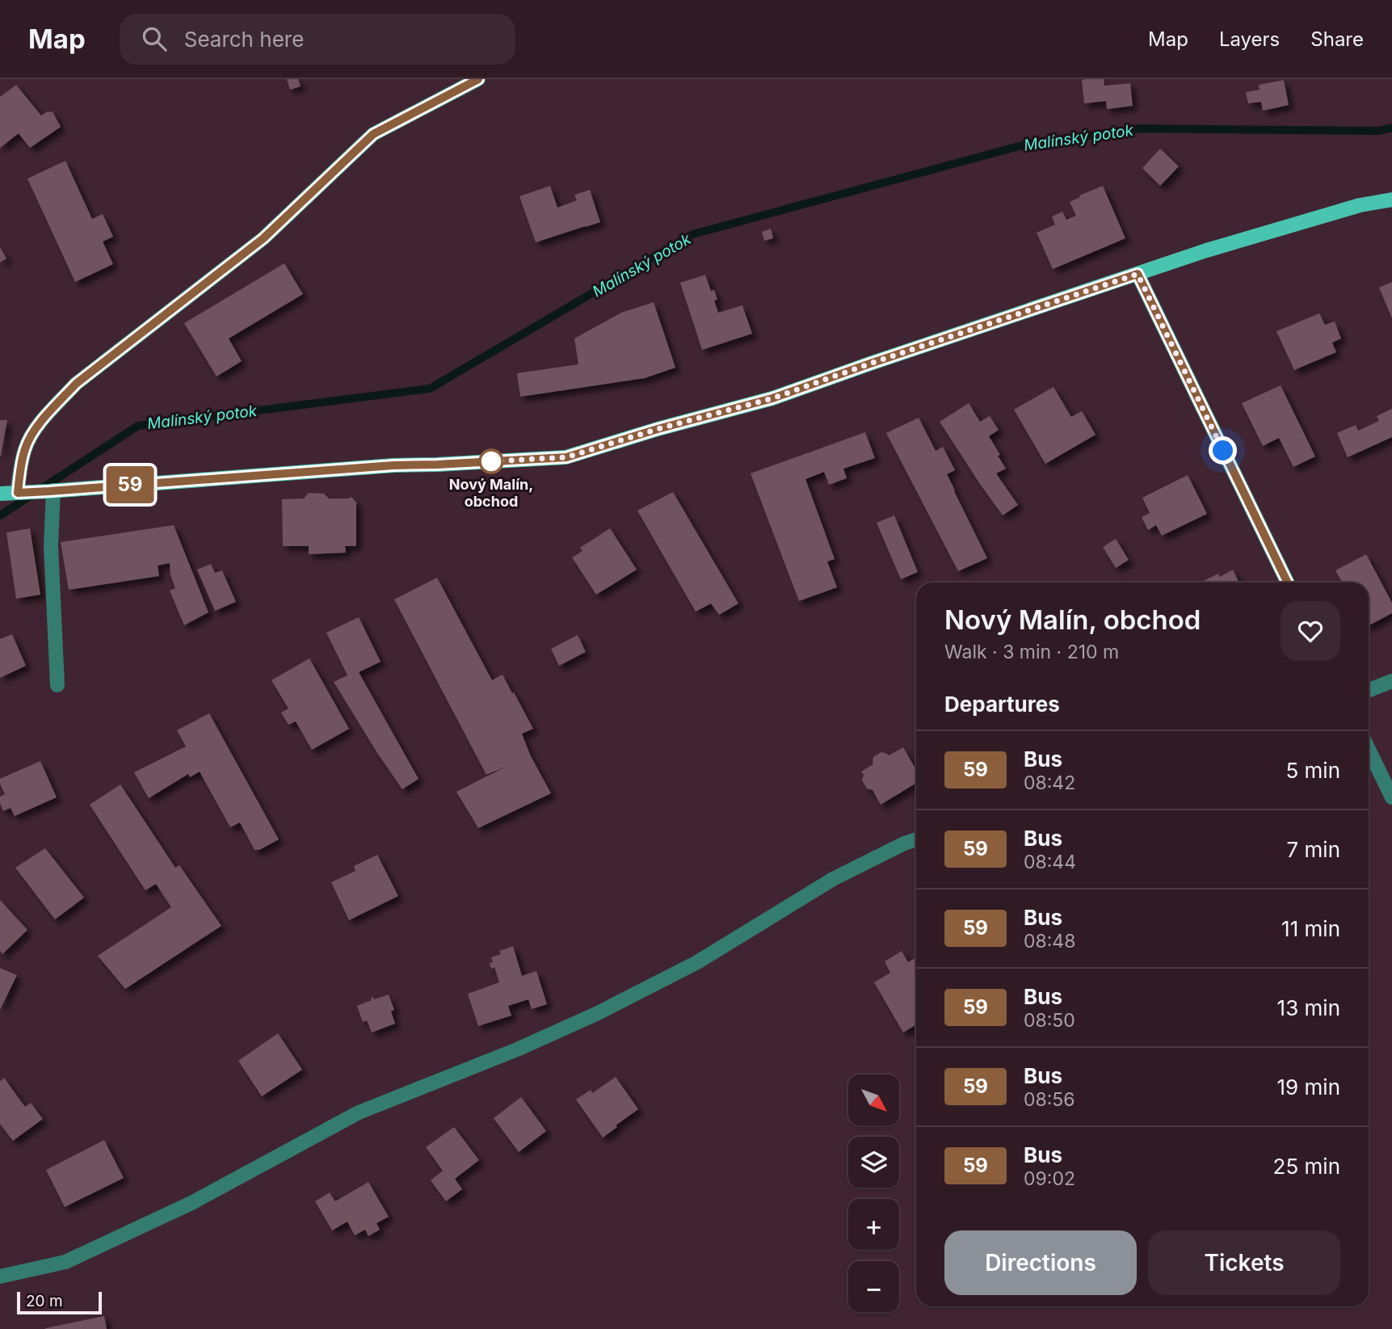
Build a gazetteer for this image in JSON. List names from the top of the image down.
{
  "water": ["Malínský potok"],
  "places": ["Nový Malín, obchod"],
  "lines": ["bus line 59"],
  "scale_bar": "20 m",
  "north": "bottom right",
  "page": {
    "header": "Map",
    "search": "Search here",
    "nav": ["Map", "Layers", "Share"],
    "on_map": "59",
    "heading": [
      ["Nový Malín, obchod", "Walk · 3 min · 210 m"],
      "Departures"
    ],
    "list": [
      {
        "mark": "59",
        "name": "Bus",
        "note": "08:42",
        "value": "5 min"
      },
      {
        "mark": "59",
        "name": "Bus",
        "note": "08:44",
        "value": "7 min"
      },
      {
        "mark": "59",
        "name": "Bus",
        "note": "08:48",
        "value": "11 min"
      },
      {
        "mark": "59",
        "name": "Bus",
        "note": "08:50",
        "value": "13 min"
      },
      {
        "mark": "59",
        "name": "Bus",
        "note": "08:56",
        "value": "19 min"
      },
      {
        "mark": "59",
        "name": "Bus",
        "note": "09:02",
        "value": "25 min"
      }
    ],
    "map_buttons": ["+", "−"],
    "buttons": ["Directions", "Tickets"],
    "scale": "20 m"
  }
}
